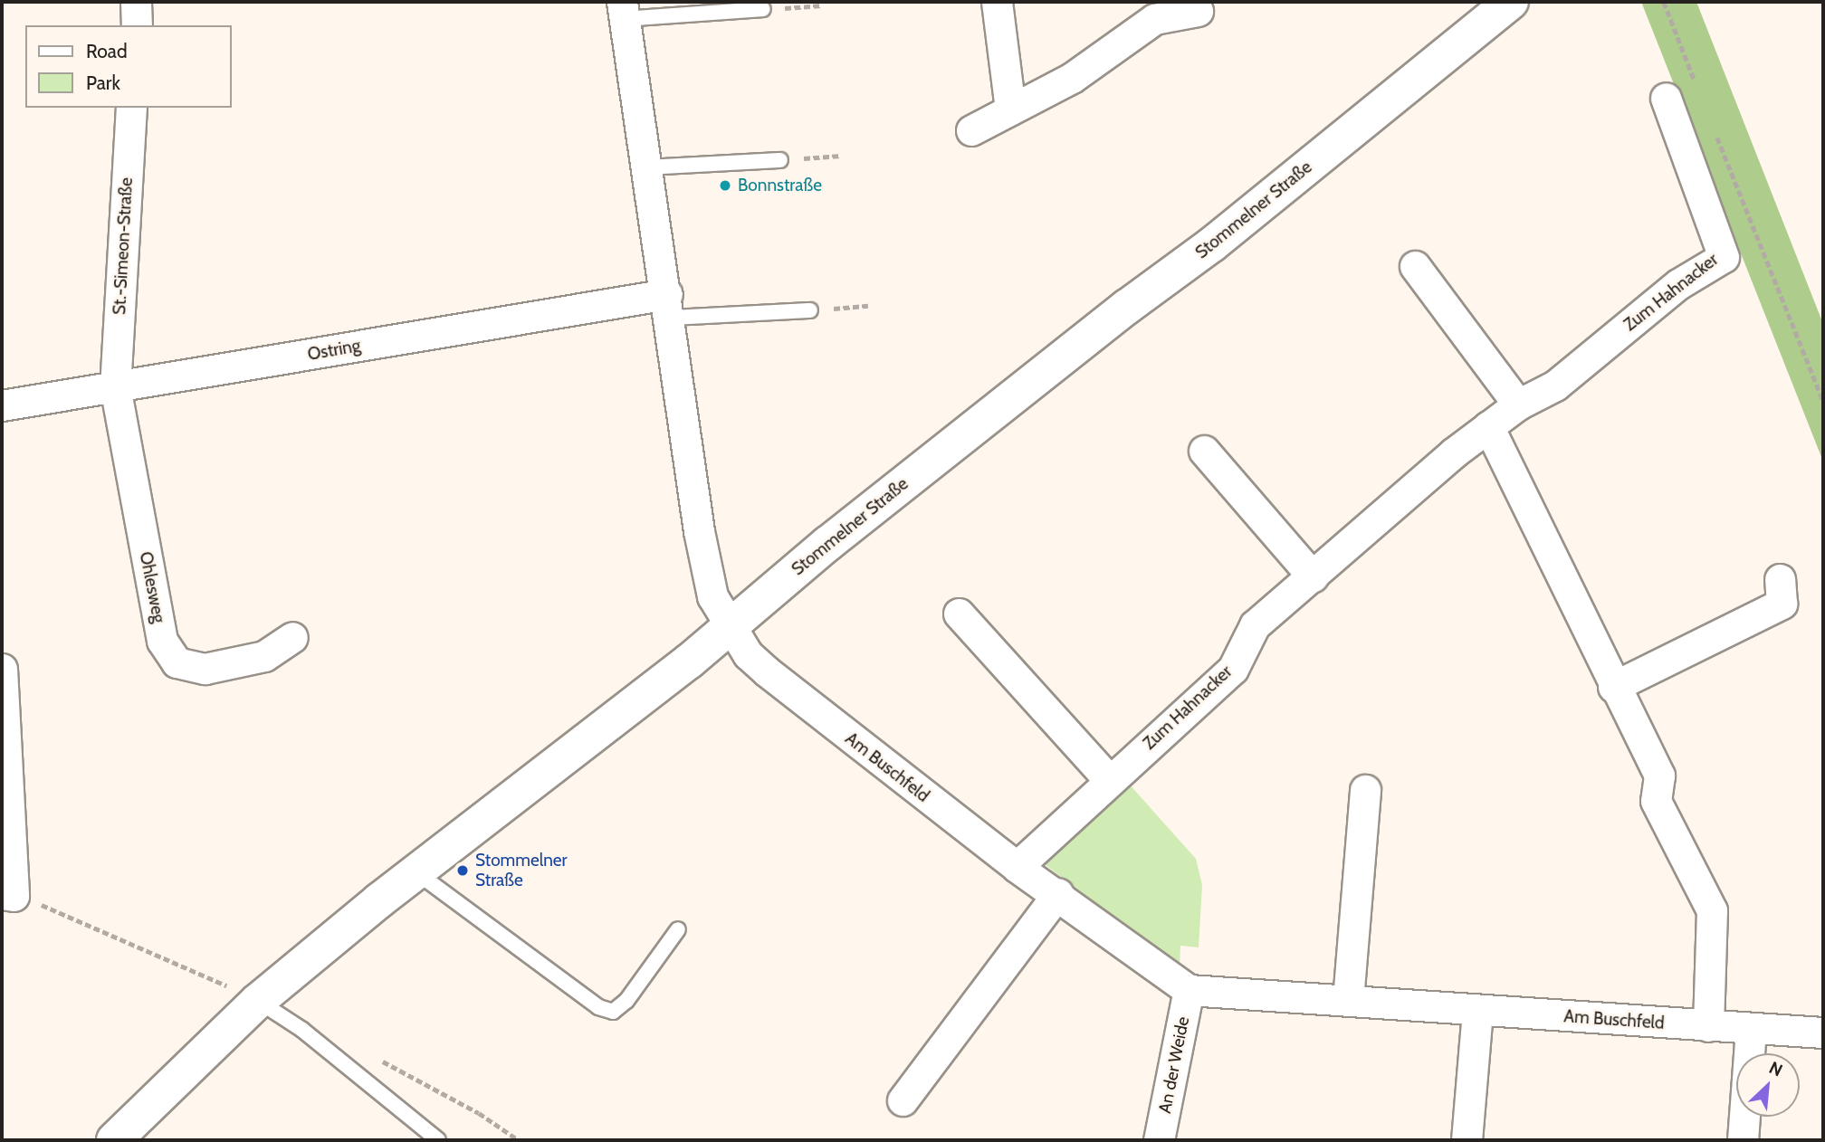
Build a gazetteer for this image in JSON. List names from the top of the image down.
{
  "streets": {
    "main road": ["Stommelner Straße"],
    "street": [
      "St.-Simeon-Straße",
      "Zum Hahnacker",
      "Ostring",
      "Ohlesweg",
      "Am Buschfeld",
      "An der Weide"
    ]
  },
  "crossings": [
    ["Stommelner Straße", "Am Buschfeld"],
    ["St.-Simeon-Straße", "Ostring"],
    ["St.-Simeon-Straße", "Ohlesweg"],
    ["Zum Hahnacker", "Am Buschfeld"],
    ["Ostring", "Ohlesweg"],
    ["Am Buschfeld", "An der Weide"]
  ],
  "places": ["Bonnstraße", "Stommelner Straße"],
  "legend": ["Road", "Park"],
  "north": "top right"
}
